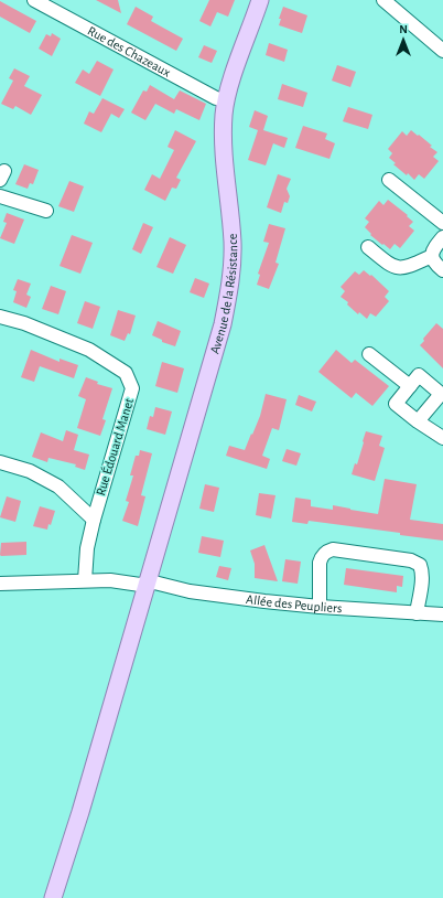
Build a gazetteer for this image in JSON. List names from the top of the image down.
{
  "streets": {
    "main road": ["Avenue de la Résistance"],
    "street": ["Rue des Chazeaux", "Rue Édouard Manet", "Allée des Peupliers"]
  },
  "crossings": [
    ["Rue des Chazeaux", "Avenue de la Résistance"],
    ["Avenue de la Résistance", "Allée des Peupliers"],
    ["Rue Édouard Manet", "Allée des Peupliers"]
  ],
  "north": "top"
}
